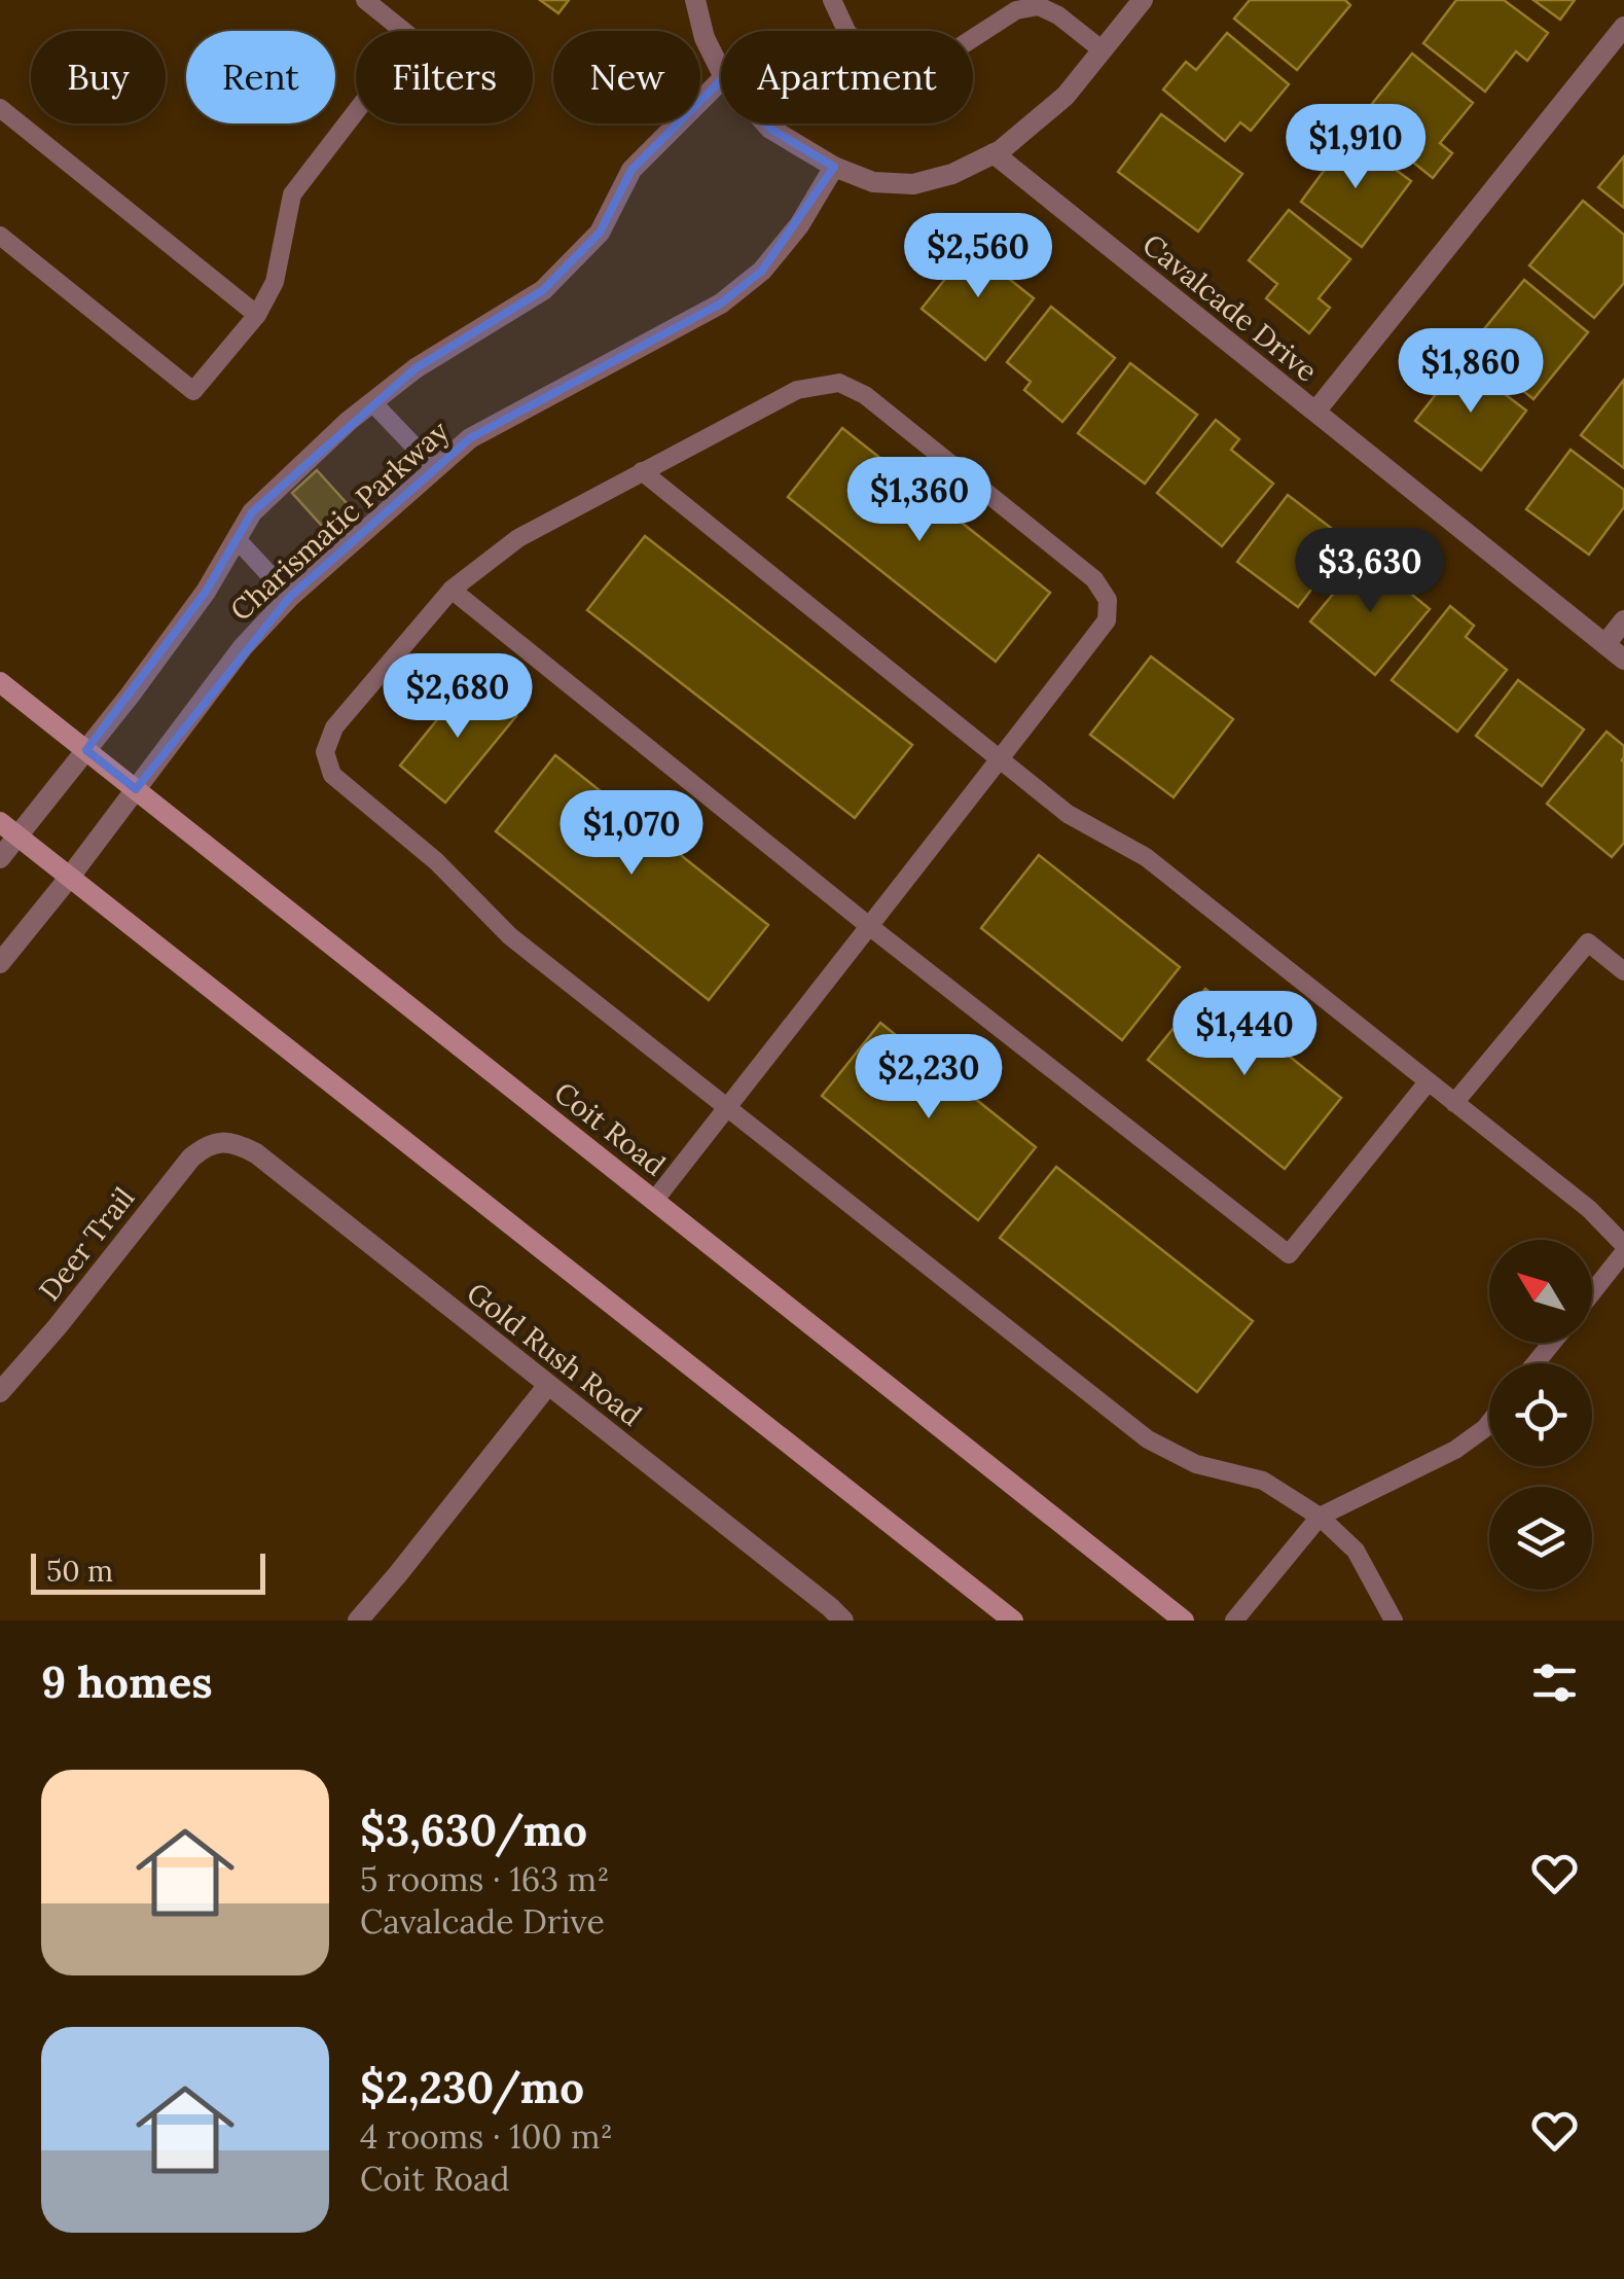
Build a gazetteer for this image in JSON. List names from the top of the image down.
{
  "streets": {
    "main road": ["Coit Road"],
    "street": [
      "Cavalcade Drive",
      "Charismatic Parkway",
      "Deer Trail",
      "Gold Rush Road"
    ]
  },
  "crossings": [
    ["Charismatic Parkway", "Coit Road"],
    ["Deer Trail", "Gold Rush Road"]
  ],
  "scale_bar": "50 m",
  "north": "top left",
  "page": {
    "chip": [
      "Buy",
      "Rent",
      "Filters",
      "New",
      "Apartment"
    ],
    "price": [
      "$1,910",
      "$2,560",
      "$1,860",
      "$1,360",
      "$3,630",
      "$2,680",
      "$1,070",
      "$1,440",
      "$2,230"
    ],
    "scale": "50 m",
    "heading": "9 homes",
    "list": [
      {
        "name": "$3,630/mo",
        "note": "5 rooms · 163 m² · Cavalcade Drive"
      },
      {
        "name": "$2,230/mo",
        "note": "4 rooms · 100 m² · Coit Road"
      }
    ]
  }
}
